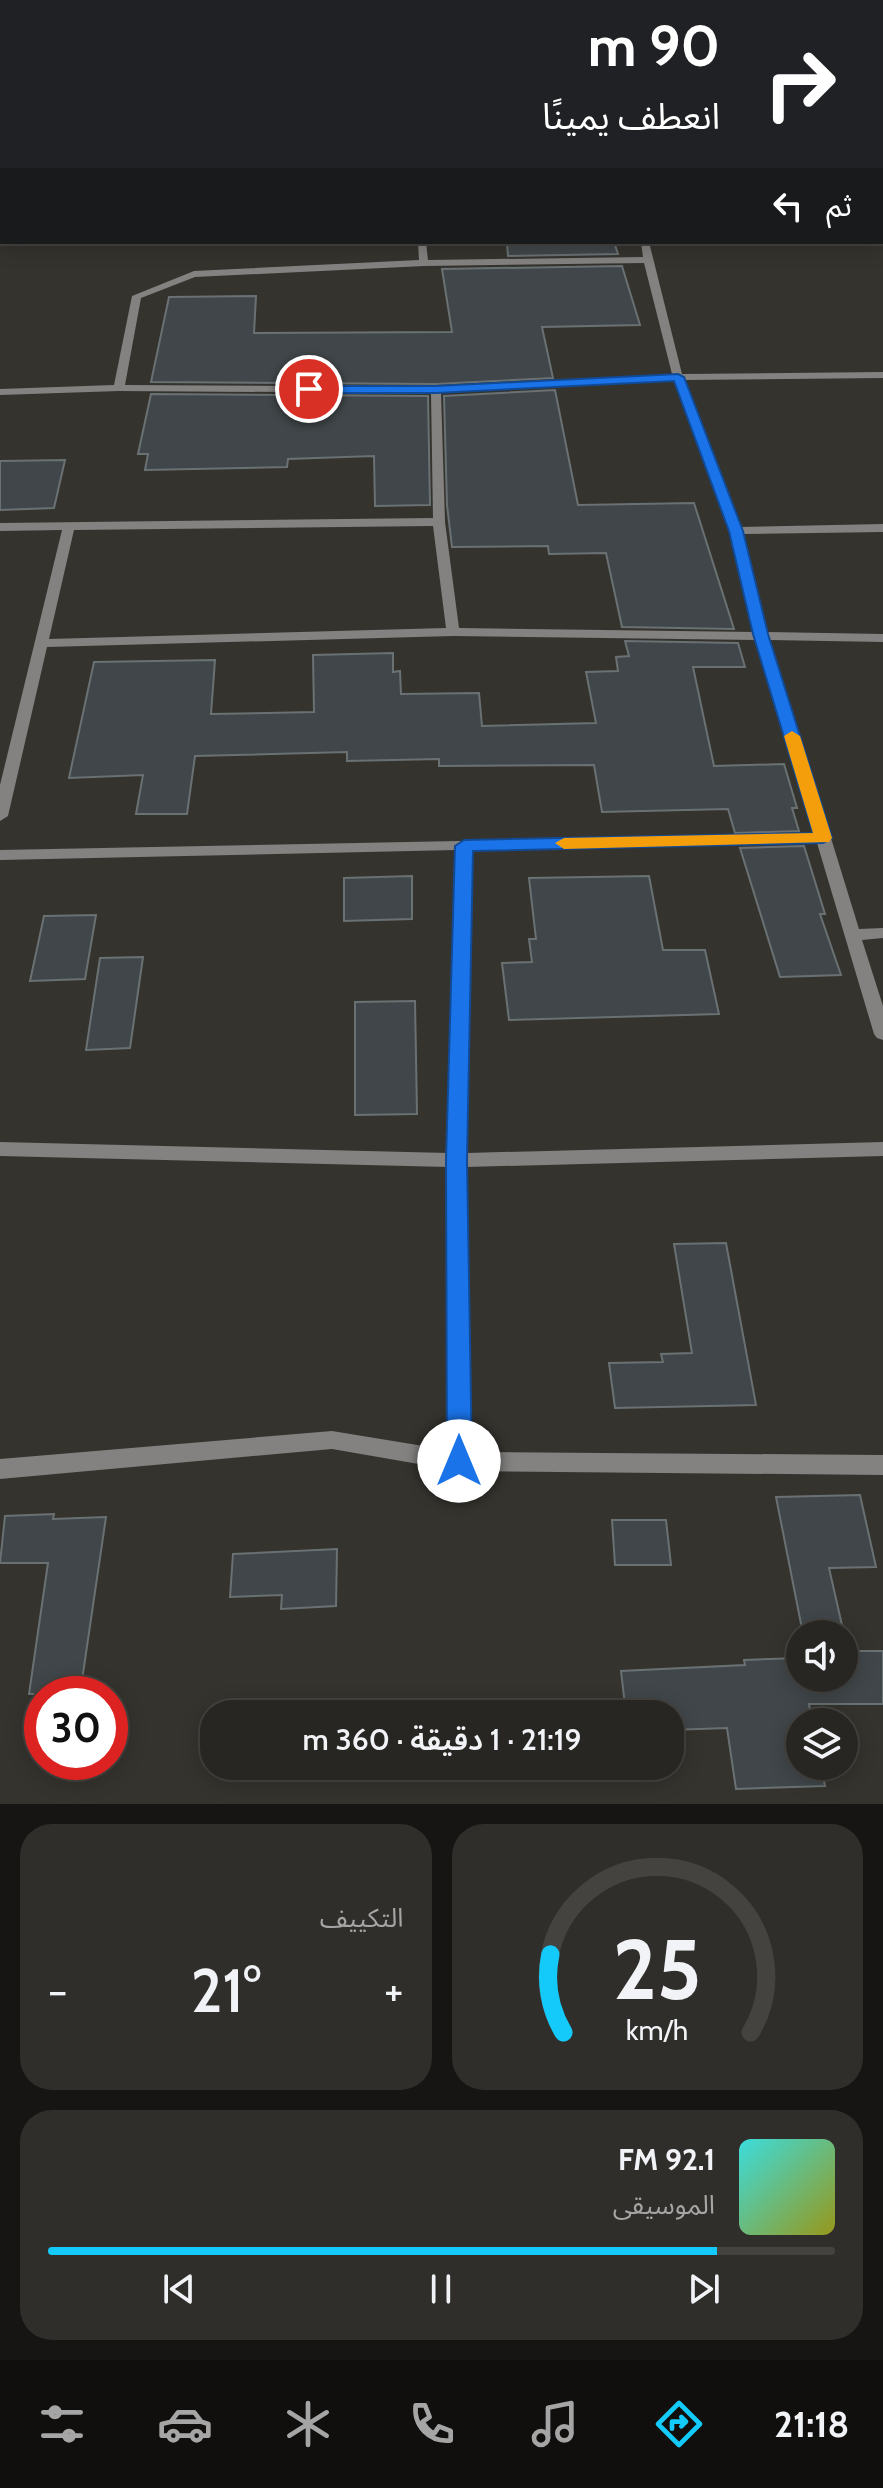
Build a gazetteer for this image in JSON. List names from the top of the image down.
{
  "page": {
    "turn": ["90 m", "انعطف يمينًا"],
    "then": "ثم",
    "limit": "30",
    "trip": "21:19 · 1 دقيقة · 360 m",
    "tile": "التكييف",
    "heat": ["−", "21°", "+"],
    "song": ["92.1 FM", "الموسيقى"],
    "tabs": "21:18",
    "gauge": ["25", "km/h"]
  }
}
